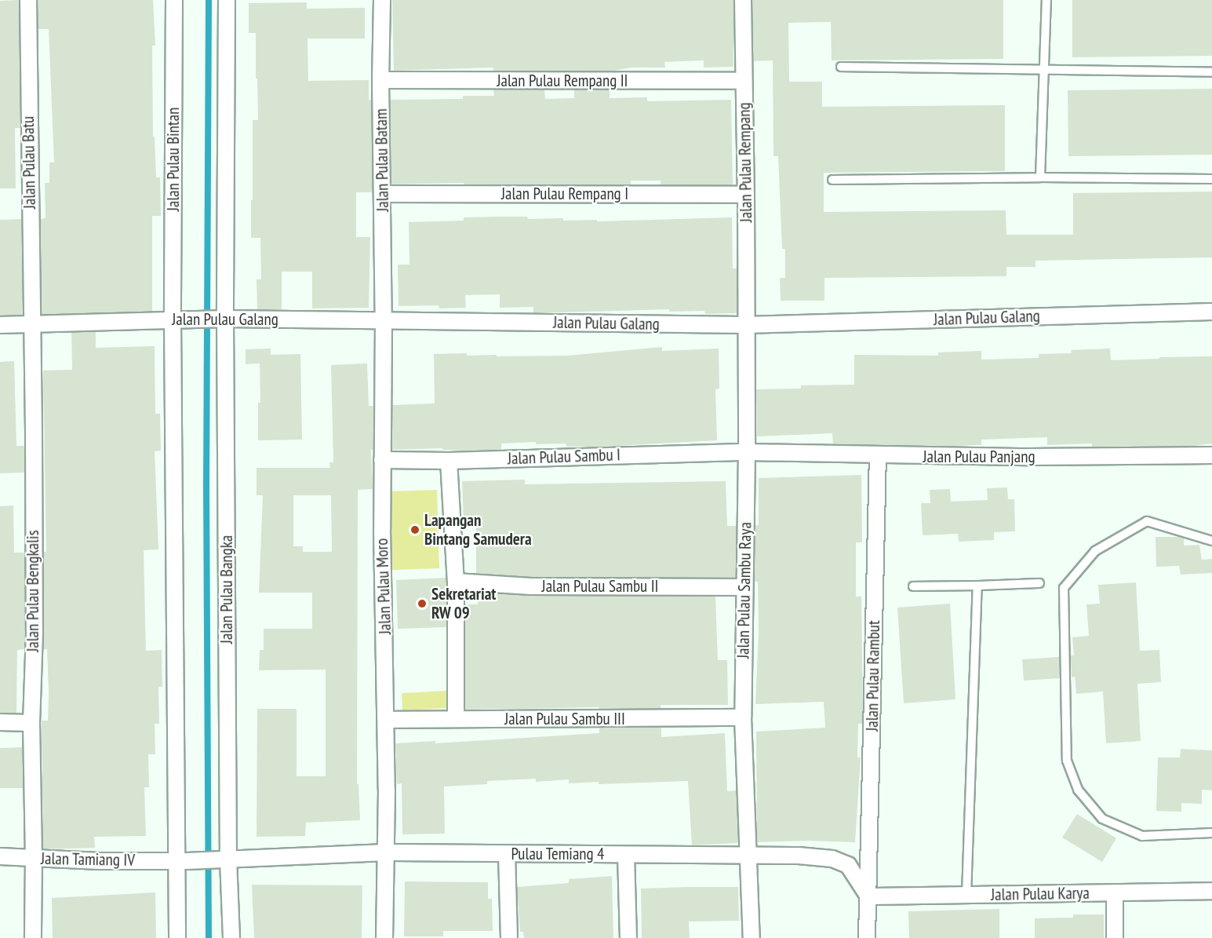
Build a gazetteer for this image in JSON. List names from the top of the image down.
{
  "streets": {
    "street": [
      "Jalan Pulau Rempang II",
      "Jalan Pulau Bintan",
      "Jalan Pulau Batam",
      "Jalan Pulau Batu",
      "Jalan Pulau Rempang",
      "Jalan Pulau Rempang I",
      "Jalan Pulau Galang",
      "Jalan Pulau Sambu I",
      "Jalan Pulau Panjang",
      "Jalan Pulau Moro",
      "Jalan Pulau Sambu II",
      "Jalan Pulau Bangka",
      "Jalan Pulau Sambu Raya",
      "Jalan Pulau Bengkalis",
      "Jalan Pulau Rambut",
      "Jalan Pulau Sambu III",
      "Pulau Temiang 4",
      "Jalan Tamiang IV",
      "Jalan Pulau Karya"
    ]
  },
  "crossings": [
    ["Jalan Pulau Rempang II", "Jalan Pulau Batam"],
    ["Jalan Pulau Rempang II", "Jalan Pulau Rempang"],
    ["Jalan Pulau Bintan", "Jalan Pulau Galang"],
    ["Jalan Pulau Batam", "Jalan Pulau Rempang I"],
    ["Jalan Pulau Batam", "Jalan Pulau Galang"],
    ["Jalan Pulau Batam", "Jalan Pulau Moro"],
    ["Jalan Pulau Batu", "Jalan Pulau Galang"],
    ["Jalan Pulau Batu", "Jalan Pulau Bengkalis"],
    ["Jalan Pulau Rempang", "Jalan Pulau Rempang I"],
    ["Jalan Pulau Rempang", "Jalan Pulau Galang"],
    ["Jalan Pulau Rempang", "Jalan Pulau Sambu Raya"],
    ["Jalan Pulau Galang", "Jalan Pulau Moro"],
    ["Jalan Pulau Galang", "Jalan Pulau Bangka"],
    ["Jalan Pulau Galang", "Jalan Pulau Sambu Raya"],
    ["Jalan Pulau Galang", "Jalan Pulau Bengkalis"],
    ["Jalan Pulau Sambu I", "Jalan Pulau Panjang"],
    ["Jalan Pulau Sambu I", "Jalan Pulau Moro"],
    ["Jalan Pulau Sambu I", "Jalan Pulau Sambu Raya"],
    ["Jalan Pulau Panjang", "Jalan Pulau Sambu Raya"],
    ["Jalan Pulau Panjang", "Jalan Pulau Rambut"],
    ["Jalan Pulau Moro", "Jalan Pulau Sambu III"],
    ["Jalan Pulau Moro", "Pulau Temiang 4"],
    ["Jalan Pulau Sambu II", "Jalan Pulau Sambu Raya"],
    ["Jalan Pulau Bangka", "Pulau Temiang 4"],
    ["Jalan Pulau Bangka", "Jalan Tamiang IV"],
    ["Jalan Pulau Sambu Raya", "Jalan Pulau Sambu III"],
    ["Jalan Pulau Sambu Raya", "Pulau Temiang 4"],
    ["Jalan Pulau Bengkalis", "Jalan Tamiang IV"],
    ["Jalan Pulau Rambut", "Pulau Temiang 4"],
    ["Jalan Pulau Rambut", "Jalan Pulau Karya"],
    ["Pulau Temiang 4", "Jalan Tamiang IV"],
    ["Pulau Temiang 4", "Jalan Pulau Karya"]
  ],
  "places": ["Lapangan Bintang Samudera", "Sekretariat RW 09"]
}
